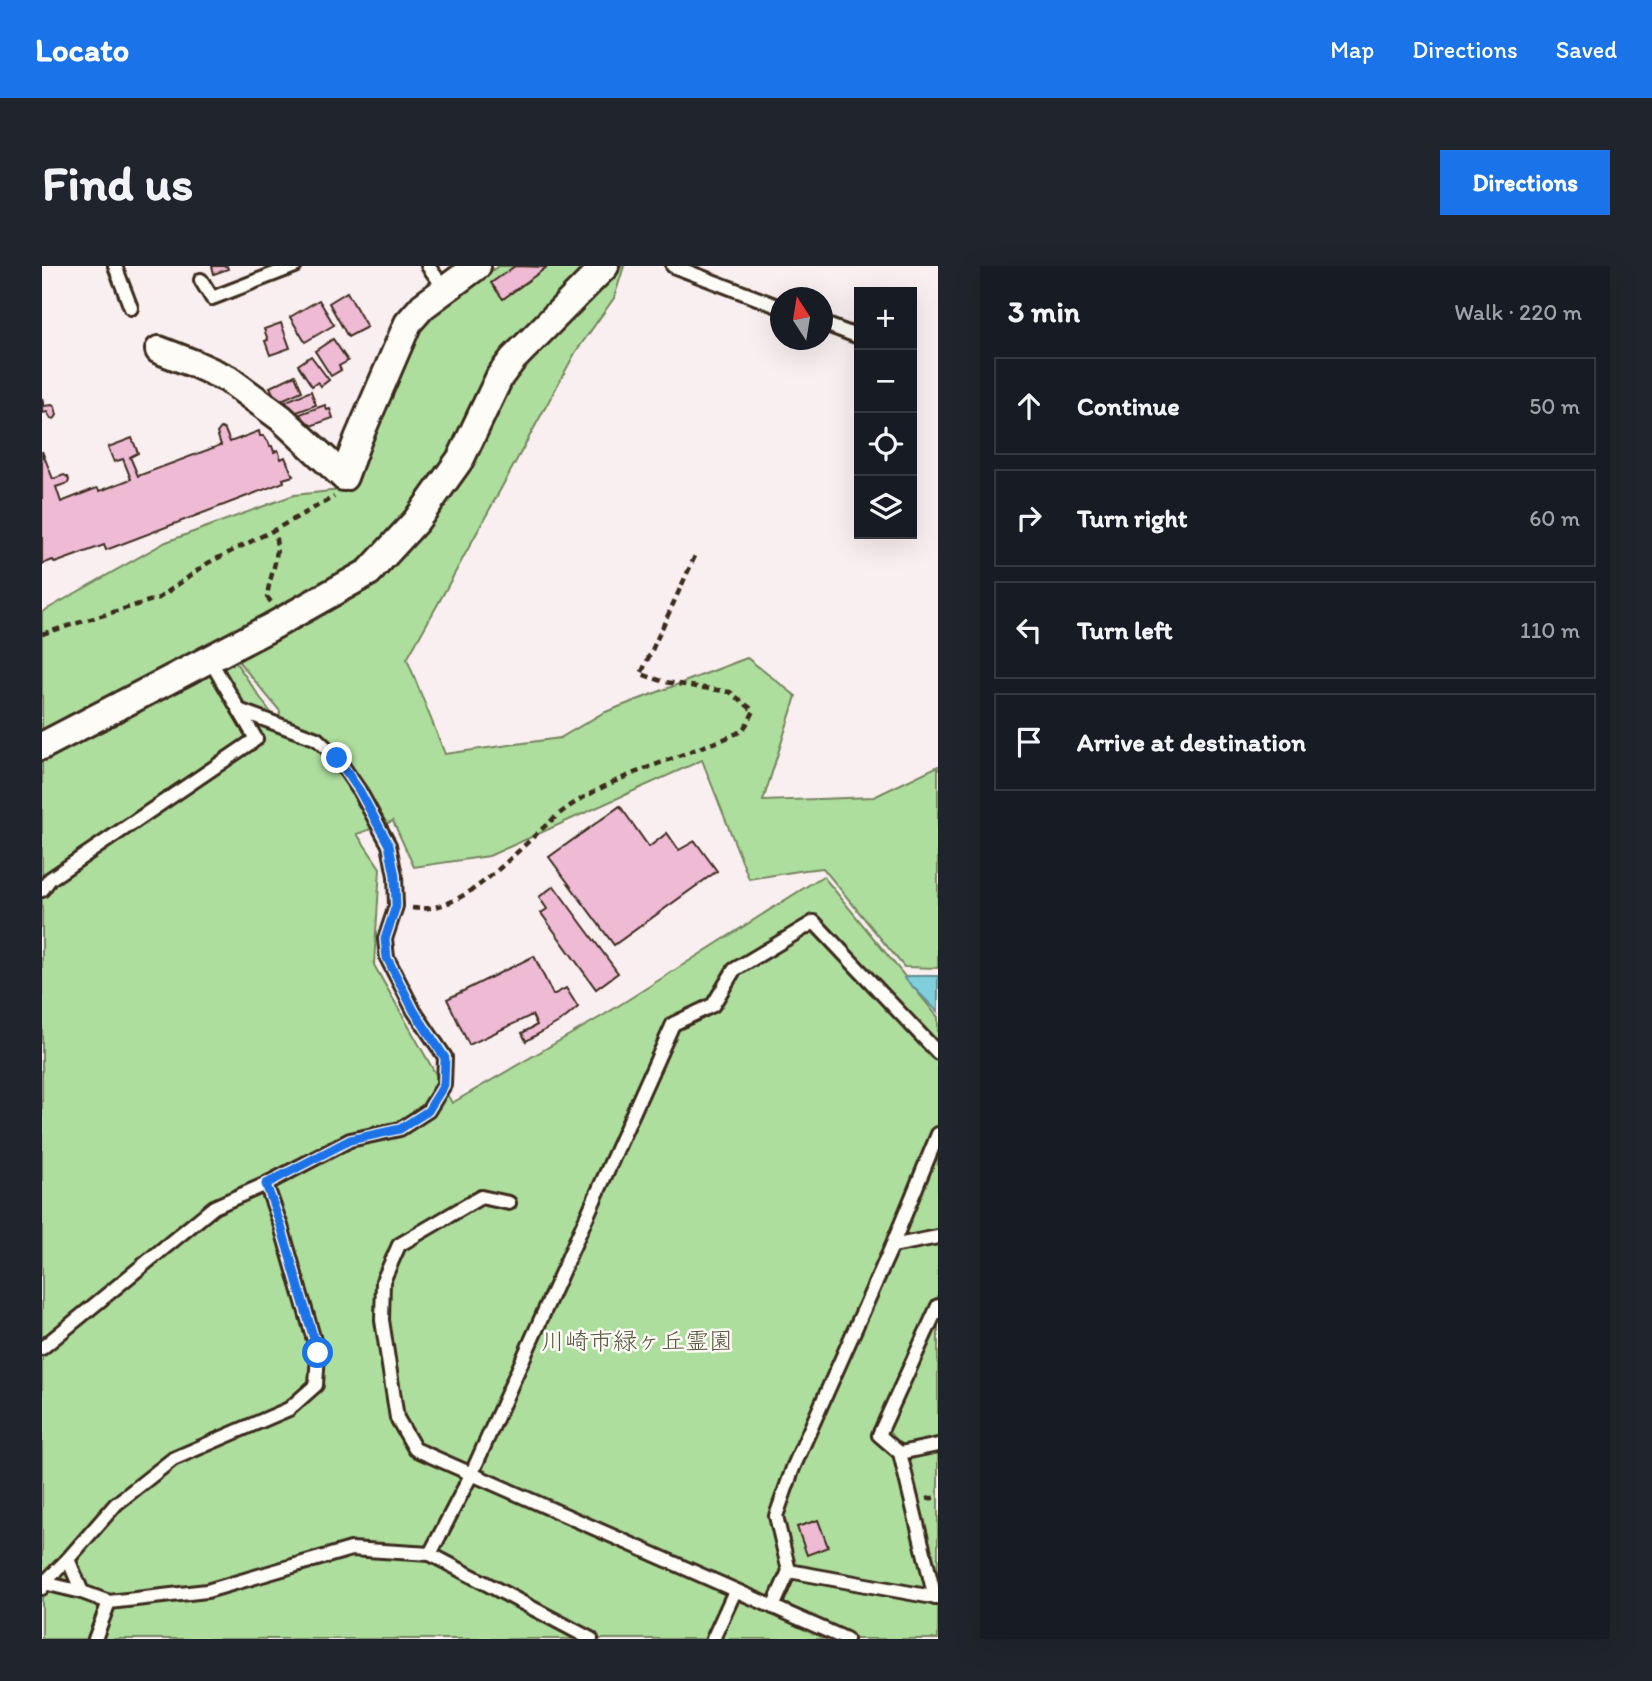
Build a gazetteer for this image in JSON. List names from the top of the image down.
{
  "parks": ["川崎市緑ヶ丘霊園"],
  "north": "top",
  "page": {
    "header": "Locato",
    "nav": ["Map", "Directions", "Saved"],
    "buttons": "Directions",
    "title": "Find us",
    "heading": ["3 min", "Walk · 220 m"],
    "map_buttons": ["+", "−"],
    "list": [
      ["Continue", "50 m"],
      ["Turn right", "60 m"],
      ["Turn left", "110 m"],
      "Arrive at destination"
    ]
  }
}
